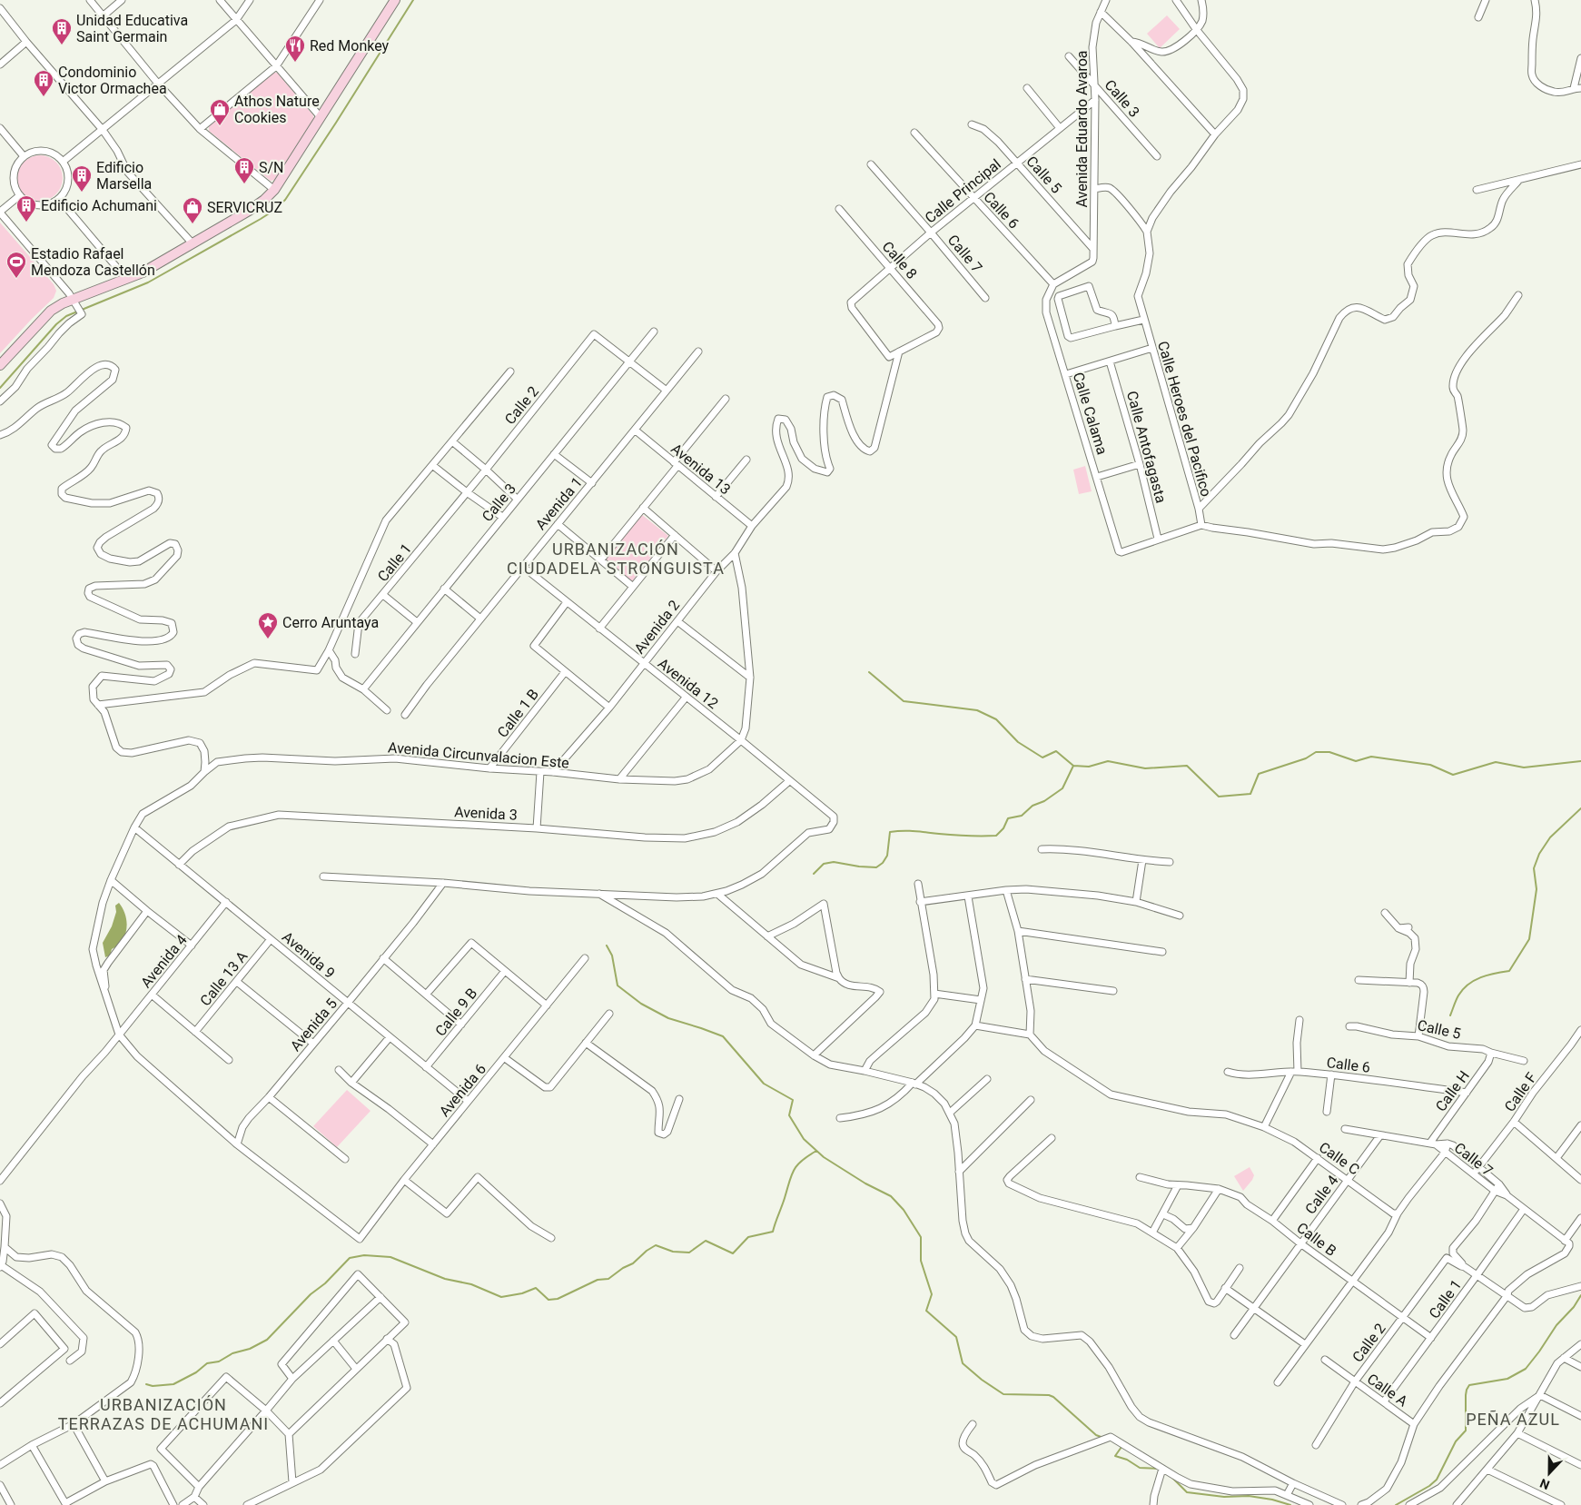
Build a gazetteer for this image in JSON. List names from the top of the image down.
{
  "streets": {
    "street": [
      "Calle 3",
      "Avenida Eduardo Avaroa",
      "Calle 5",
      "Calle Principal",
      "Calle 6",
      "Calle 7",
      "Calle 8",
      "Calle 2",
      "Calle Calama",
      "Calle Heroes del Pacifico",
      "Calle Antofagasta",
      "Avenida 13",
      "Avenida 1",
      "Calle 1",
      "Avenida 2",
      "Avenida 12",
      "Calle 1 B",
      "Avenida Circunvalacion Este",
      "Avenida 3",
      "Avenida 9",
      "Avenida 4",
      "Calle 13 A",
      "Calle 9 B",
      "Avenida 5",
      "Avenida 6",
      "Calle H",
      "Calle F",
      "Calle C",
      "Calle 4",
      "Calle B",
      "Calle A"
    ]
  },
  "crossings": [
    ["Calle 3", "Avenida Eduardo Avaroa"],
    ["Calle 3", "Calle 2"],
    ["Avenida Eduardo Avaroa", "Calle 5"],
    ["Avenida Eduardo Avaroa", "Calle Principal"],
    ["Calle 5", "Calle Principal"],
    ["Calle 5", "Calle H"],
    ["Calle Principal", "Calle 6"],
    ["Calle Principal", "Calle 7"],
    ["Calle Principal", "Calle 8"],
    ["Calle Principal", "Avenida 2"],
    ["Calle 6", "Calle Calama"],
    ["Calle 6", "Calle H"],
    ["Calle 7", "Calle 1"],
    ["Calle 7", "Calle H"],
    ["Calle 7", "Calle F"],
    ["Calle 8", "Avenida 2"],
    ["Calle 2", "Calle 1"],
    ["Calle 2", "Calle B"],
    ["Calle 2", "Calle A"],
    ["Calle Calama", "Calle Antofagasta"],
    ["Avenida 13", "Avenida 1"],
    ["Avenida 13", "Avenida 2"],
    ["Avenida 1", "Avenida 12"],
    ["Calle 1", "Calle B"],
    ["Calle 1", "Calle A"],
    ["Avenida 2", "Avenida 12"],
    ["Avenida 2", "Avenida Circunvalacion Este"],
    ["Avenida 12", "Avenida Circunvalacion Este"],
    ["Avenida 12", "Avenida 3"],
    ["Calle 1 B", "Avenida Circunvalacion Este"],
    ["Avenida Circunvalacion Este", "Avenida 9"],
    ["Avenida 3", "Avenida 9"],
    ["Avenida 9", "Avenida 4"],
    ["Avenida 9", "Calle 13 A"],
    ["Avenida 9", "Calle 9 B"],
    ["Avenida 9", "Avenida 5"],
    ["Avenida 9", "Avenida 6"],
    ["Avenida 5", "Avenida 6"],
    ["Calle C", "Calle 4"],
    ["Calle 4", "Calle B"]
  ],
  "districts": ["URBANIZACIÓN CIUDADELA STRONGUISTA", "URBANIZACIÓN TERRAZAS DE ACHUMANI", "PEÑA AZUL"],
  "places": {
    "building": [
      "Unidad Educativa Saint Germain",
      "Condominio Victor Ormachea",
      "S/N",
      "Edificio Marsella",
      "Edificio Achumani"
    ],
    "restaurant": ["Red Monkey"],
    "shop": ["Athos Nature Cookies", "SERVICRUZ"],
    "sports": ["Estadio Rafael Mendoza Castellón"],
    "place": ["Cerro Aruntaya"]
  },
  "north": "bottom"
}
